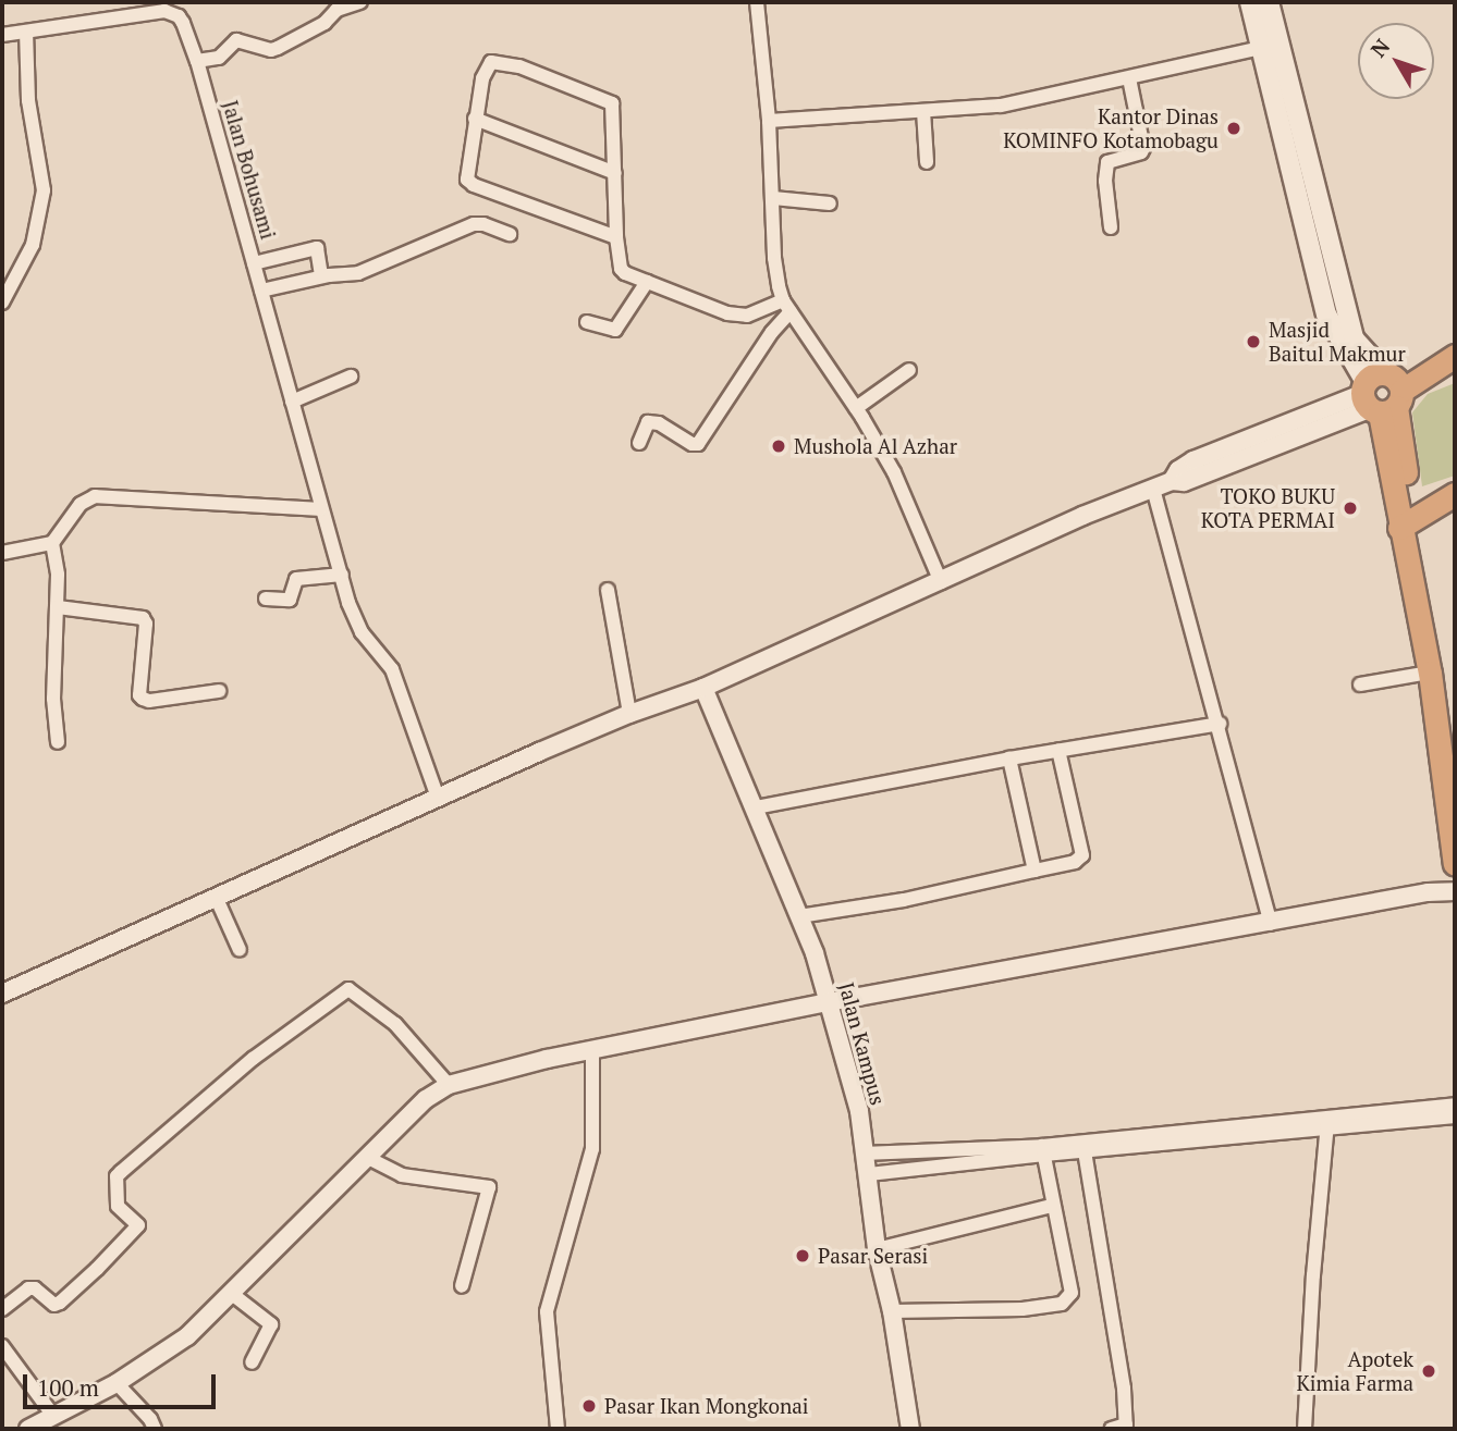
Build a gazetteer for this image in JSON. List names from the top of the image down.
{
  "streets": {
    "street": ["Jalan Bohusami", "Jalan Kampus"]
  },
  "places": [
    "Kantor Dinas KOMINFO Kotamobagu",
    "Masjid Baitul Makmur",
    "Mushola Al Azhar",
    "TOKO BUKU KOTA PERMAI",
    "Pasar Serasi",
    "Apotek Kimia Farma",
    "Pasar Ikan Mongkonai"
  ],
  "scale_bar": "100 m",
  "north": "top left"
}
